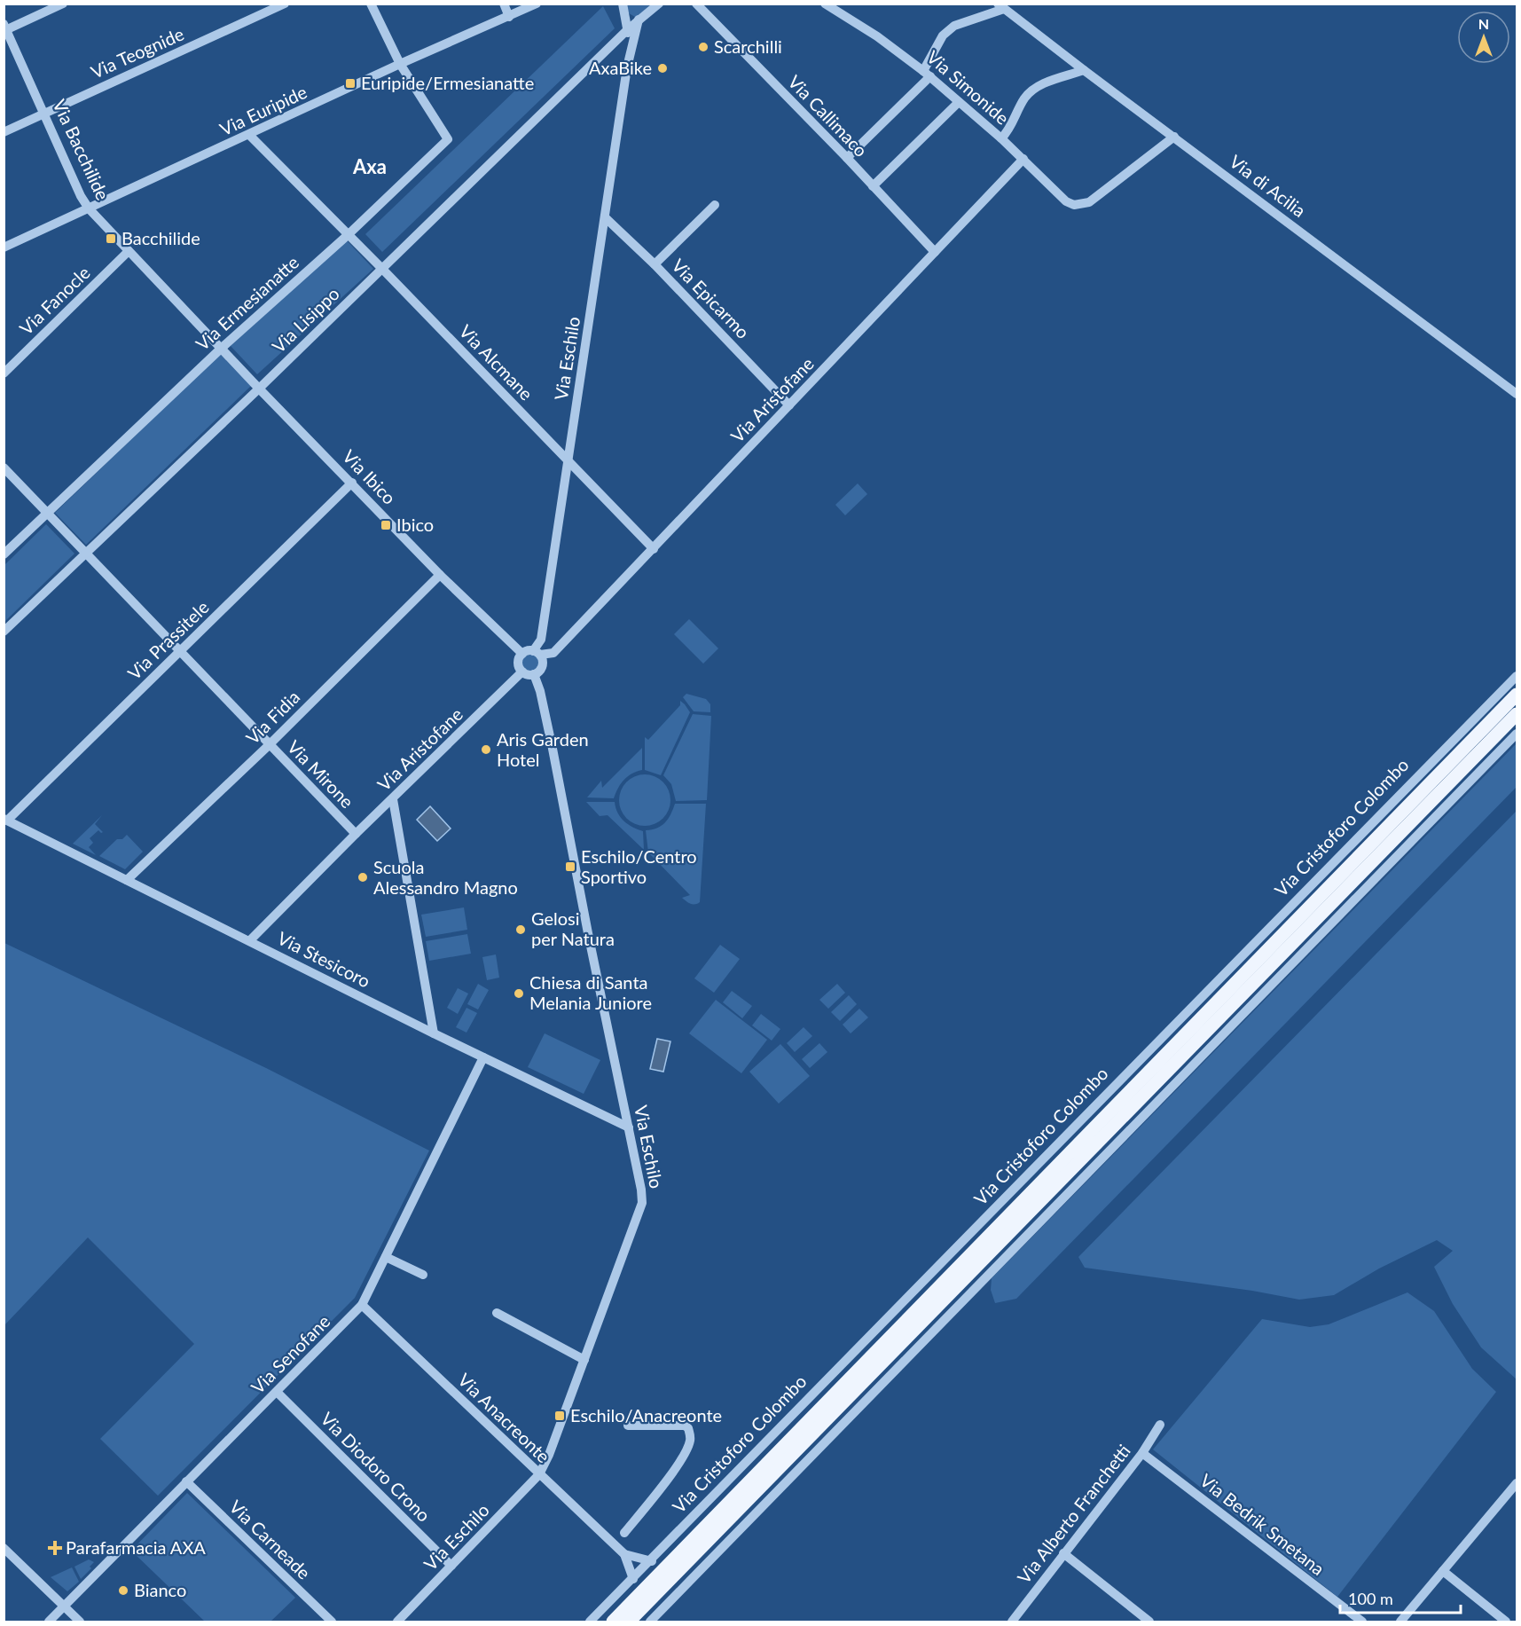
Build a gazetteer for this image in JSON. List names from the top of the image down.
{
  "streets": {
    "main road": ["Via Cristoforo Colombo"],
    "street": [
      "Via Teognide",
      "Via Simonide",
      "Via Euripide",
      "Via Callimaco",
      "Via Bacchilide",
      "Via di Acilia",
      "Via Epicarmo",
      "Via Fanocle",
      "Via Ermesianatte",
      "Via Lisippo",
      "Via Eschilo",
      "Via Alcmane",
      "Via Aristofane",
      "Via Ibico",
      "Via Prassitele",
      "Via Fidia",
      "Via Mirone",
      "Via Stesicoro",
      "Via Senofane",
      "Via Anacreonte",
      "Via Diodoro Crono",
      "Via Alberto Franchetti",
      "Via Bedrik Smetana",
      "Via Carneade"
    ]
  },
  "crossings": [
    ["Via Teognide", "Via Bacchilide"],
    ["Via Simonide", "Via di Acilia"],
    ["Via Simonide", "Via Aristofane"],
    ["Via Euripide", "Via Bacchilide"],
    ["Via Euripide", "Via Ermesianatte"],
    ["Via Euripide", "Via Alcmane"],
    ["Via Callimaco", "Via Aristofane"],
    ["Via Bacchilide", "Via Fanocle"],
    ["Via Bacchilide", "Via Ermesianatte"],
    ["Via Bacchilide", "Via Ibico"],
    ["Via Epicarmo", "Via Eschilo"],
    ["Via Epicarmo", "Via Aristofane"],
    ["Via Ermesianatte", "Via Alcmane"],
    ["Via Ermesianatte", "Via Mirone"],
    ["Via Lisippo", "Via Alcmane"],
    ["Via Lisippo", "Via Ibico"],
    ["Via Lisippo", "Via Mirone"],
    ["Via Eschilo", "Via Alcmane"],
    ["Via Eschilo", "Via Aristofane"],
    ["Via Eschilo", "Via Ibico"],
    ["Via Eschilo", "Via Stesicoro"],
    ["Via Eschilo", "Via Anacreonte"],
    ["Via Eschilo", "Via Diodoro Crono"],
    ["Via Alcmane", "Via Aristofane"],
    ["Via Aristofane", "Via Ibico"],
    ["Via Aristofane", "Via Mirone"],
    ["Via Aristofane", "Via Stesicoro"],
    ["Via Ibico", "Via Prassitele"],
    ["Via Ibico", "Via Fidia"],
    ["Via Prassitele", "Via Mirone"],
    ["Via Prassitele", "Via Stesicoro"],
    ["Via Fidia", "Via Mirone"],
    ["Via Fidia", "Via Stesicoro"],
    ["Via Cristoforo Colombo", "Via Anacreonte"],
    ["Via Stesicoro", "Via Senofane"],
    ["Via Senofane", "Via Anacreonte"],
    ["Via Senofane", "Via Diodoro Crono"],
    ["Via Senofane", "Via Carneade"],
    ["Via Alberto Franchetti", "Via Bedrik Smetana"]
  ],
  "districts": ["Axa"],
  "places": {
    "other": [
      "Scarchilli",
      "AxaBike",
      "Aris Garden Hotel",
      "Scuola Alessandro Magno",
      "Gelosi per Natura",
      "Chiesa di Santa Melania Juniore",
      "Bianco"
    ],
    "transit": [
      "Euripide/Ermesianatte",
      "Bacchilide",
      "Ibico",
      "Eschilo/Centro Sportivo",
      "Eschilo/Anacreonte"
    ],
    "health": ["Parafarmacia AXA"]
  },
  "scale_bar": "100 m",
  "north": "top"
}
